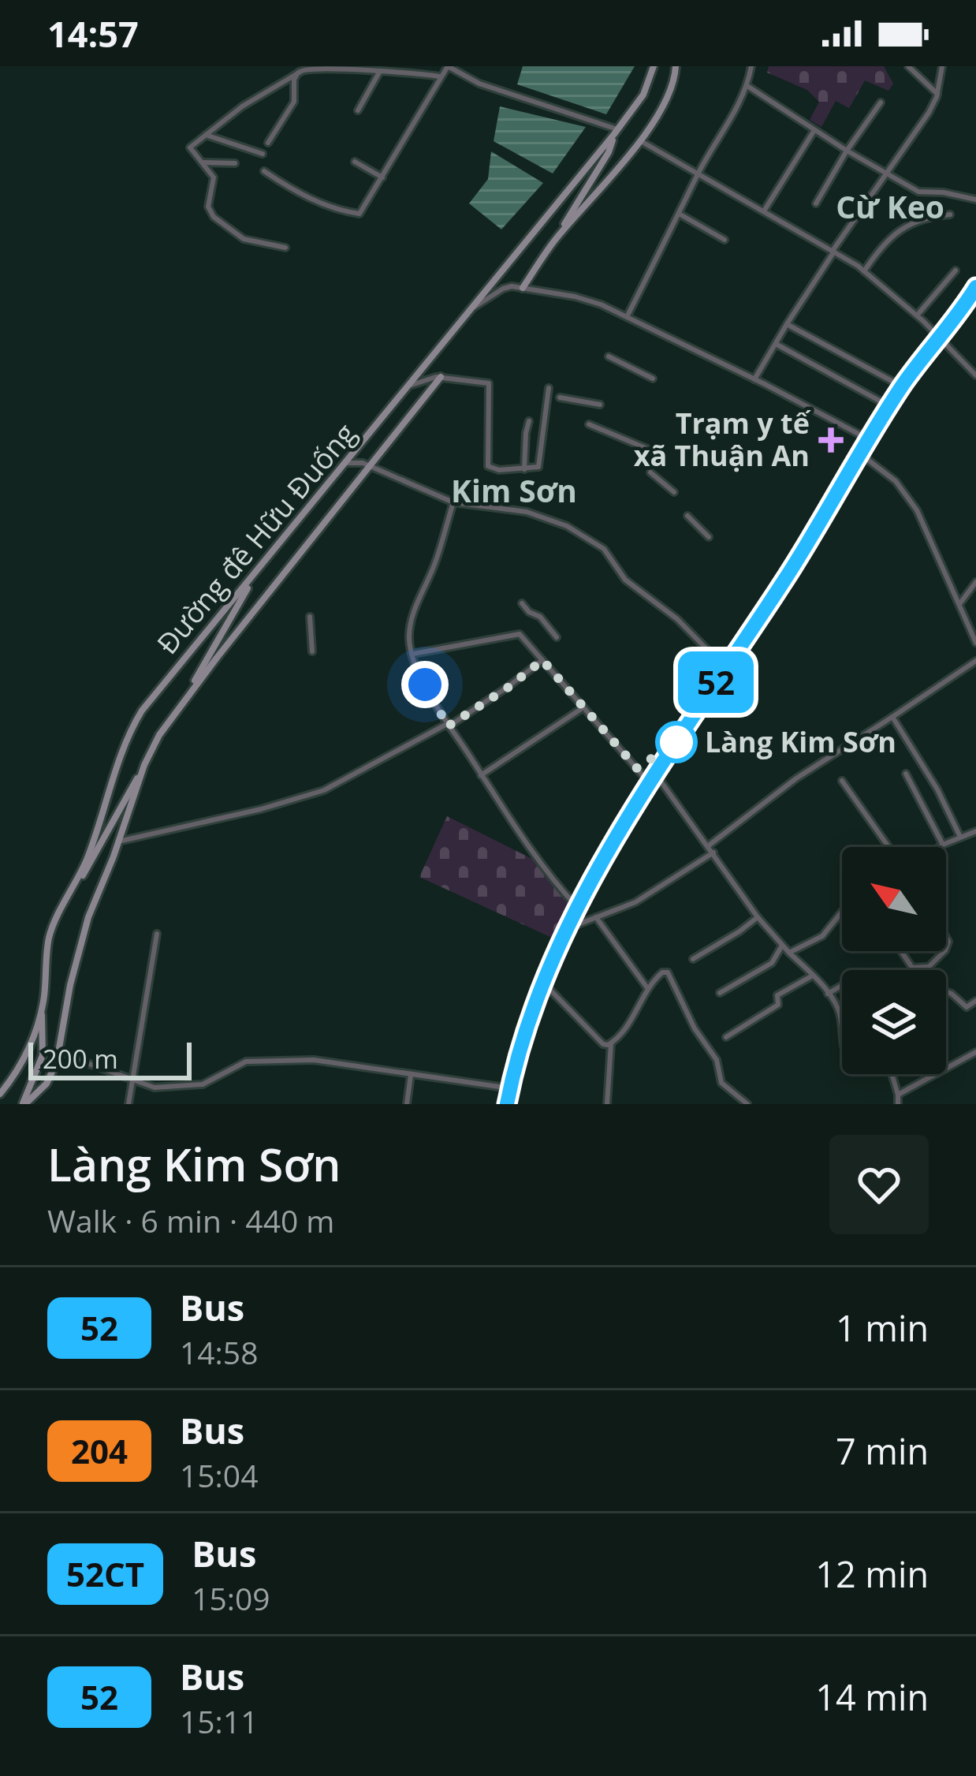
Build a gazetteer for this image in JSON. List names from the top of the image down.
{
  "streets": {
    "main road": ["Đường đê Hữu Đuống"]
  },
  "districts": ["Cừ Keo", "Kim Sơn"],
  "places": {
    "health": ["Trạm y tế xã Thuận An"],
    "other": ["Làng Kim Sơn"]
  },
  "lines": ["bus line 52"],
  "scale_bar": "200 m",
  "north": "top left",
  "page": {
    "status": "14:57",
    "on_map": "52",
    "scale": "200 m",
    "heading": ["Làng Kim Sơn", "Walk · 6 min · 440 m"],
    "list": [
      {
        "mark": "52",
        "name": "Bus",
        "note": "14:58",
        "value": "1 min"
      },
      {
        "mark": "204",
        "name": "Bus",
        "note": "15:04",
        "value": "7 min"
      },
      {
        "mark": "52CT",
        "name": "Bus",
        "note": "15:09",
        "value": "12 min"
      },
      {
        "mark": "52",
        "name": "Bus",
        "note": "15:11",
        "value": "14 min"
      }
    ]
  }
}
